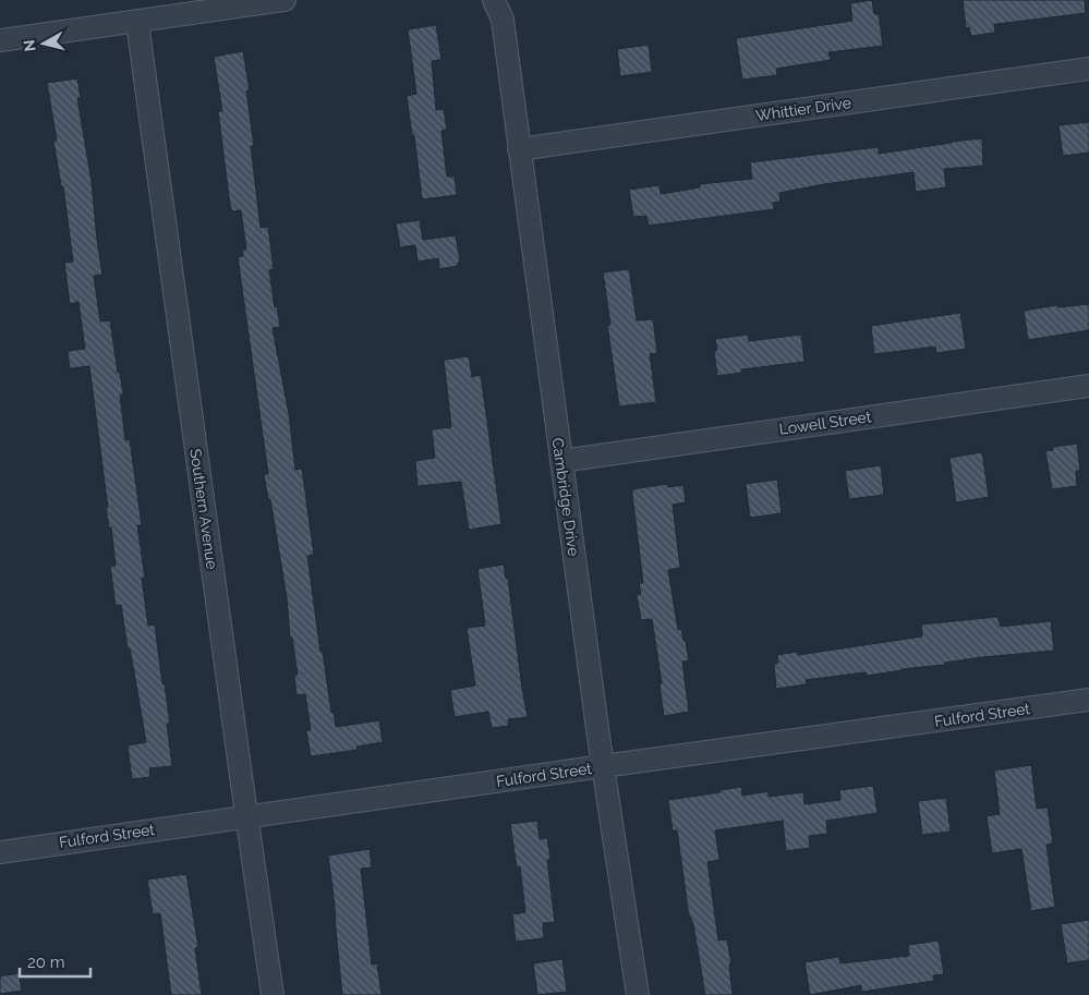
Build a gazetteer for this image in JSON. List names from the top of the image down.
{
  "streets": {
    "street": [
      "Whittier Drive",
      "Lowell Street",
      "Cambridge Drive",
      "Southern Avenue",
      "Fulford Street"
    ]
  },
  "crossings": [
    ["Whittier Drive", "Cambridge Drive"],
    ["Lowell Street", "Cambridge Drive"],
    ["Cambridge Drive", "Fulford Street"],
    ["Southern Avenue", "Fulford Street"]
  ],
  "scale_bar": "20 m",
  "north": "left"
}
